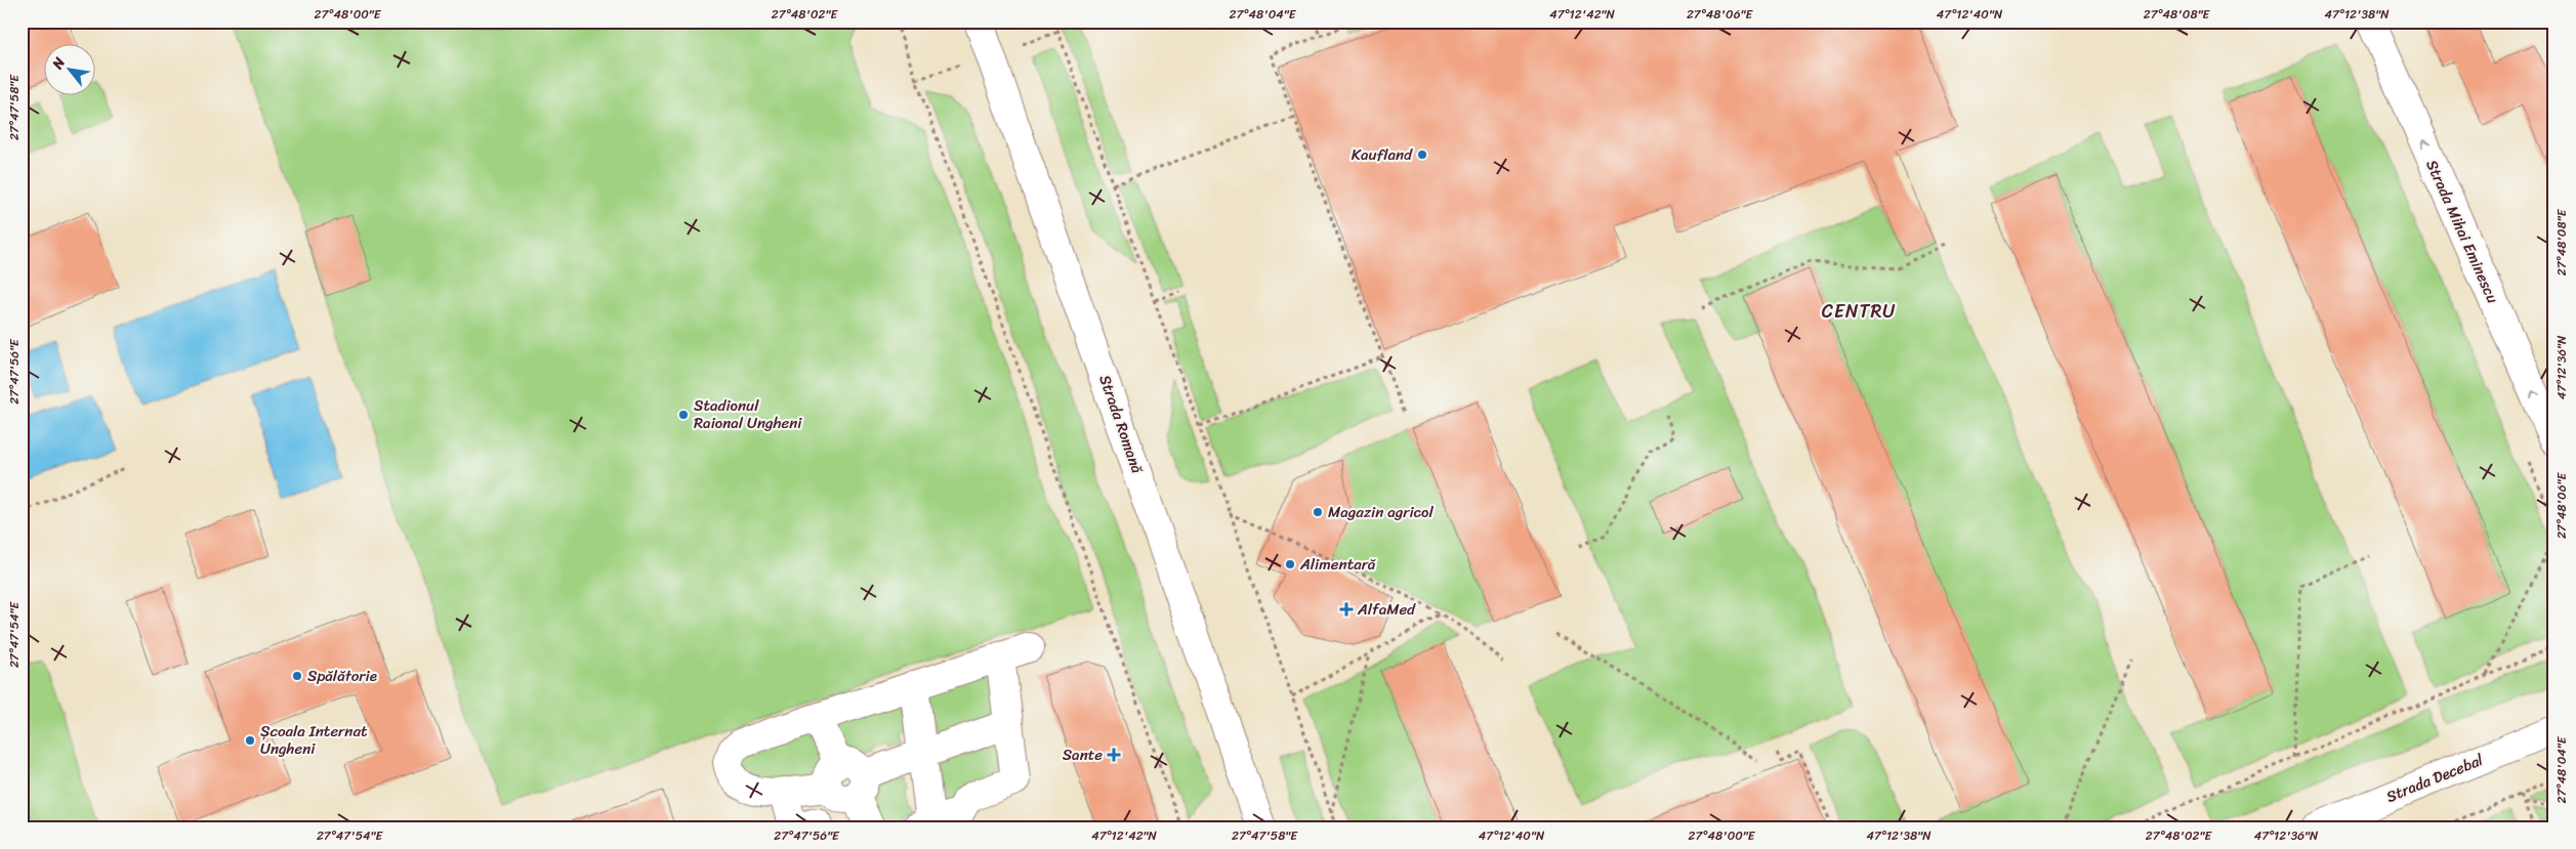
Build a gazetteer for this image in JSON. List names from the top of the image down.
{
  "streets": {
    "main road": ["Strada Mihai Eminescu", "Strada Romană", "Strada Decebal"]
  },
  "one_way": ["Strada Mihai Eminescu"],
  "districts": ["CENTRU"],
  "places": {
    "other": [
      "Kaufland",
      "Stadionul Raional Ungheni",
      "Magazin agricol",
      "Alimentară",
      "Spălătorie",
      "Școala Internat Ungheni"
    ],
    "health": ["AlfaMed", "Sante"]
  },
  "north": "top left",
  "coordinates": [
    "27°48'00\"E",
    "27°48'02\"E",
    "27°48'04\"E",
    "47°12'42\"N",
    "27°48'06\"E",
    "47°12'40\"N",
    "27°48'08\"E",
    "47°12'38\"N",
    "27°47'58\"E",
    "47°12'36\"N",
    "27°47'56\"E",
    "27°47'54\"E"
  ]
}
